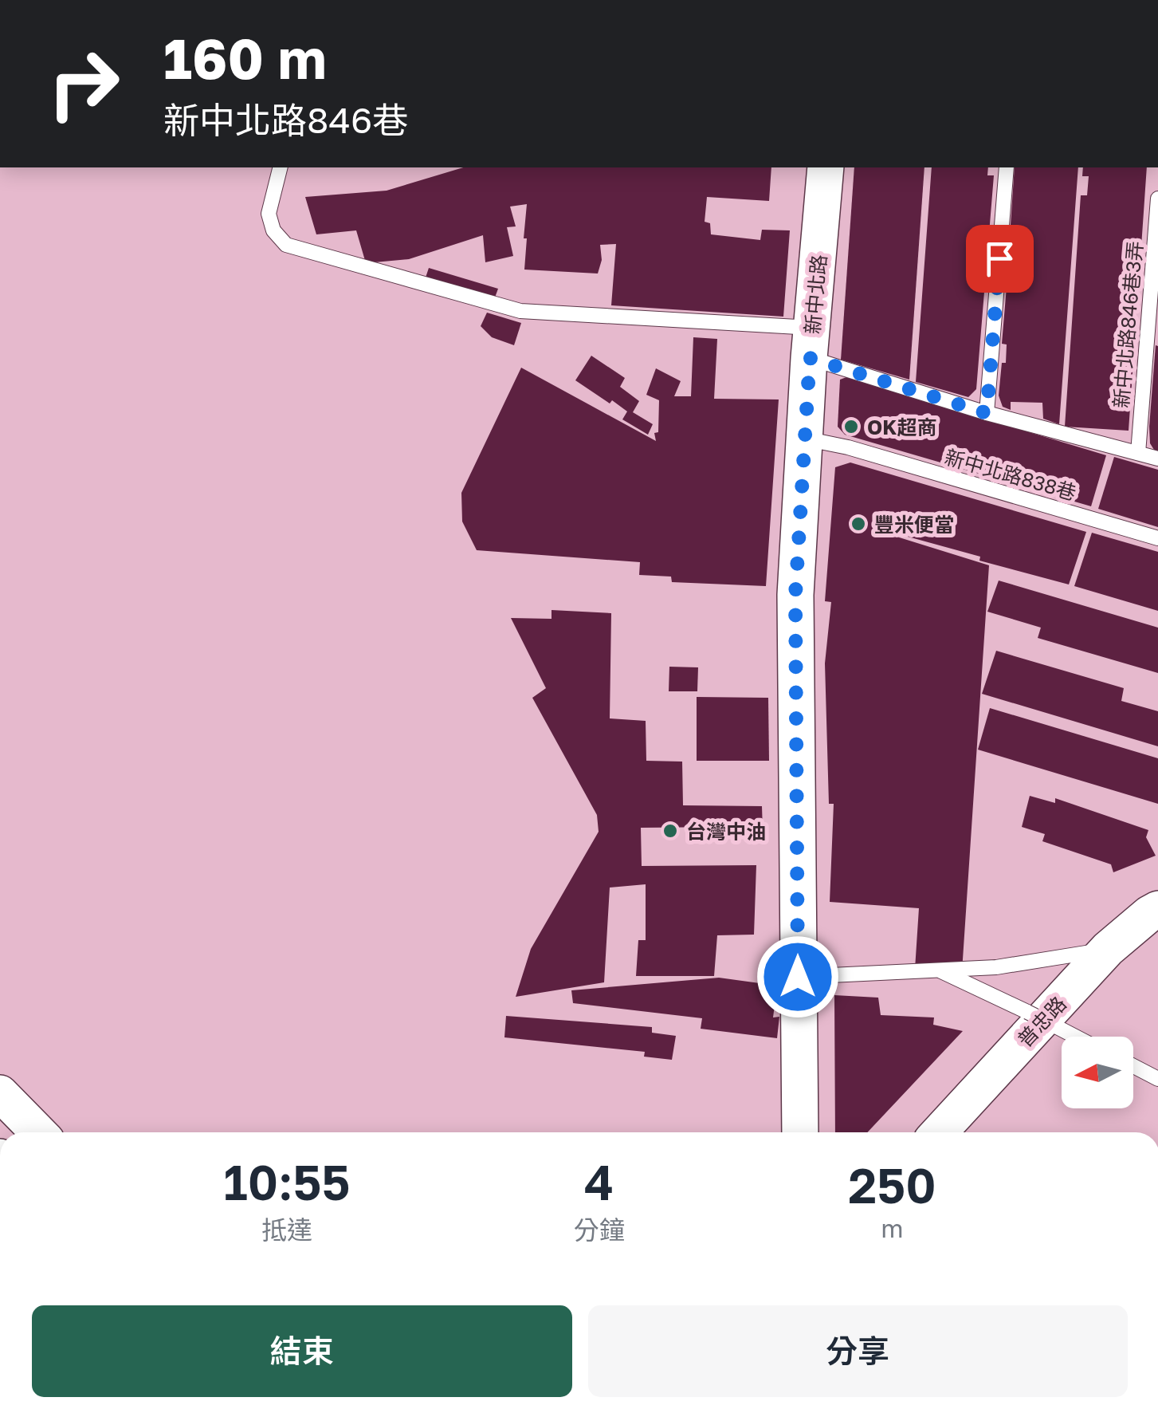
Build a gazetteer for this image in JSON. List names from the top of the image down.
{
  "streets": {
    "street": ["新中北路", "普忠路"],
    "lane": ["新中北路846巷3弄", "新中北路838巷"]
  },
  "crossings": [
    ["新中北路", "新中北路838巷"]
  ],
  "places": ["OK超商", "豐米便當", "台灣中油"],
  "north": "left",
  "page": {
    "turn": ["160 m", "新中北路846巷"],
    "eta": [
      "10:55",
      "抵達",
      "4",
      "分鐘",
      "250",
      "m"
    ],
    "buttons": ["結束", "分享"]
  }
}
